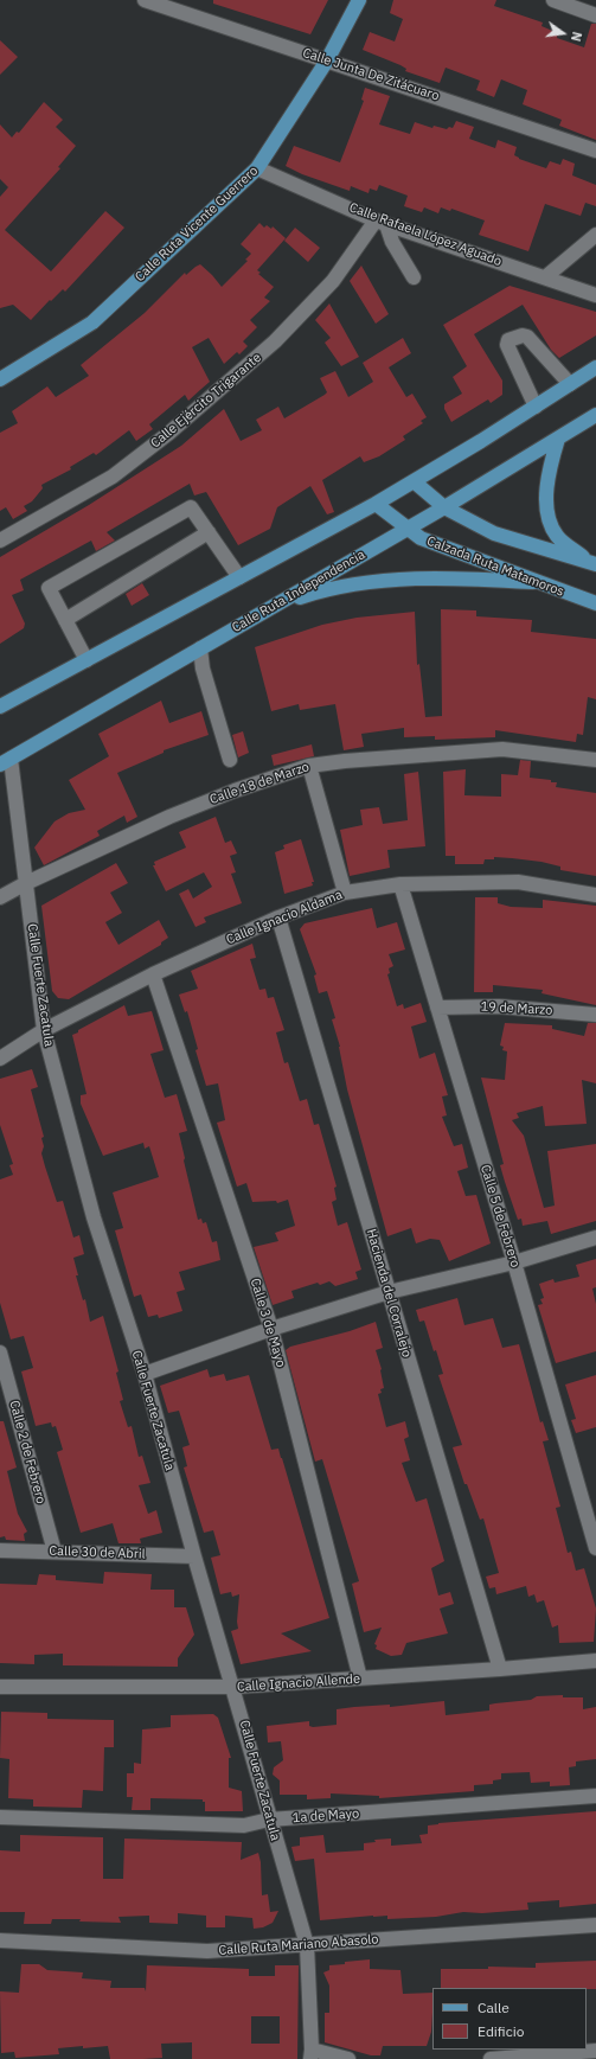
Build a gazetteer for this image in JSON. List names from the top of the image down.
{
  "streets": {
    "main road": ["Calle Ruta Vicente Guerrero", "Calzada Ruta Matamoros", "Calle Ruta Independencia"],
    "street": [
      "Calle Junta De Zitácuaro",
      "Calle Rafaela López Aguado",
      "Calle Ejército Trigarante",
      "Calle 18 de Marzo",
      "Calle Ignacio Aldama",
      "Calle Fuerte Zacatula",
      "19 de Marzo",
      "Calle 5 de Febrero",
      "Hacienda del Corralejo",
      "Calle 3 de Mayo",
      "Calle 2 de Febrero",
      "Calle 30 de Abril",
      "Calle Ignacio Allende",
      "1a de Mayo",
      "Calle Ruta Mariano Abasolo"
    ]
  },
  "crossings": [
    ["Calle Junta De Zitácuaro", "Calle Ruta Vicente Guerrero"],
    ["Calle Ruta Vicente Guerrero", "Calle Rafaela López Aguado"],
    ["Calle Rafaela López Aguado", "Calle Ejército Trigarante"],
    ["Calzada Ruta Matamoros", "Calle Ruta Independencia"],
    ["Calle Ruta Independencia", "Calle Fuerte Zacatula"],
    ["Calle 18 de Marzo", "Calle Fuerte Zacatula"],
    ["Calle Ignacio Aldama", "Calle Fuerte Zacatula"],
    ["Calle Ignacio Aldama", "Calle 5 de Febrero"],
    ["Calle Ignacio Aldama", "Hacienda del Corralejo"],
    ["Calle Ignacio Aldama", "Calle 3 de Mayo"],
    ["Calle Fuerte Zacatula", "Calle 30 de Abril"],
    ["Calle Fuerte Zacatula", "Calle Ignacio Allende"],
    ["Calle Fuerte Zacatula", "1a de Mayo"],
    ["Calle Fuerte Zacatula", "Calle Ruta Mariano Abasolo"],
    ["19 de Marzo", "Calle 5 de Febrero"],
    ["Hacienda del Corralejo", "Calle Ignacio Allende"],
    ["Calle 3 de Mayo", "Calle Ignacio Allende"],
    ["Calle 2 de Febrero", "Calle 30 de Abril"]
  ],
  "legend": ["Calle", "Edificio"],
  "north": "right"
}
